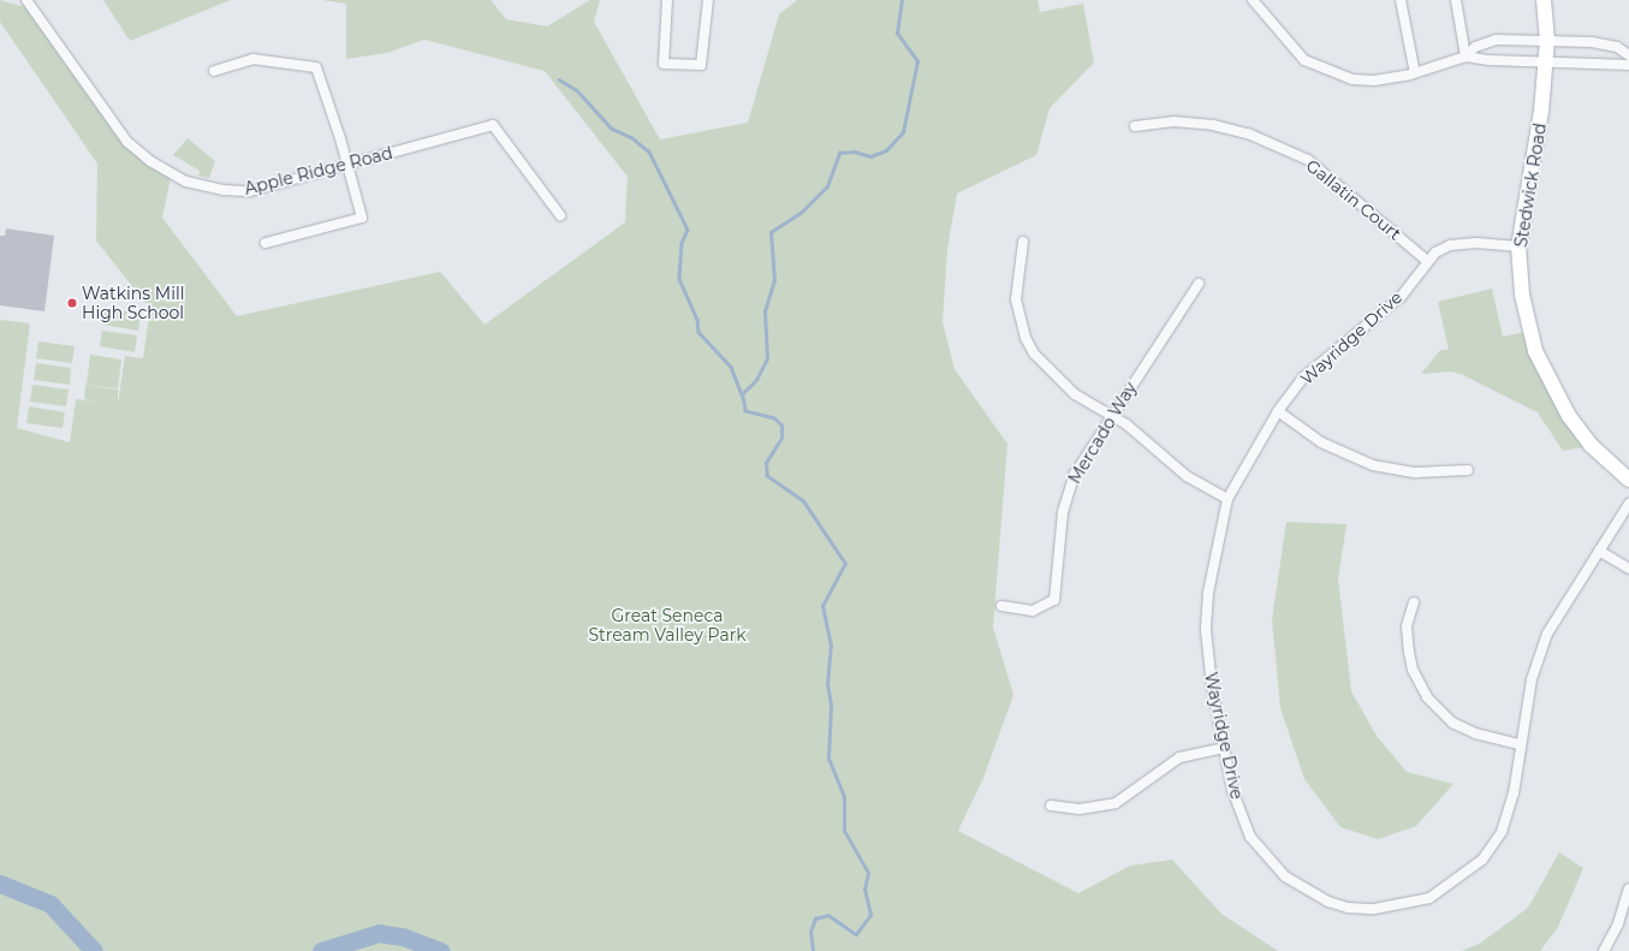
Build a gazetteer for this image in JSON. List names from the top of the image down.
{
  "streets": {
    "street": [
      "Apple Ridge Road",
      "Stedwick Road",
      "Gallatin Court",
      "Wayridge Drive",
      "Mercado Way"
    ]
  },
  "crossings": [
    ["Stedwick Road", "Wayridge Drive"],
    ["Gallatin Court", "Wayridge Drive"]
  ],
  "parks": ["Great Seneca Stream Valley Park"],
  "places": ["Watkins Mill High School"]
}
